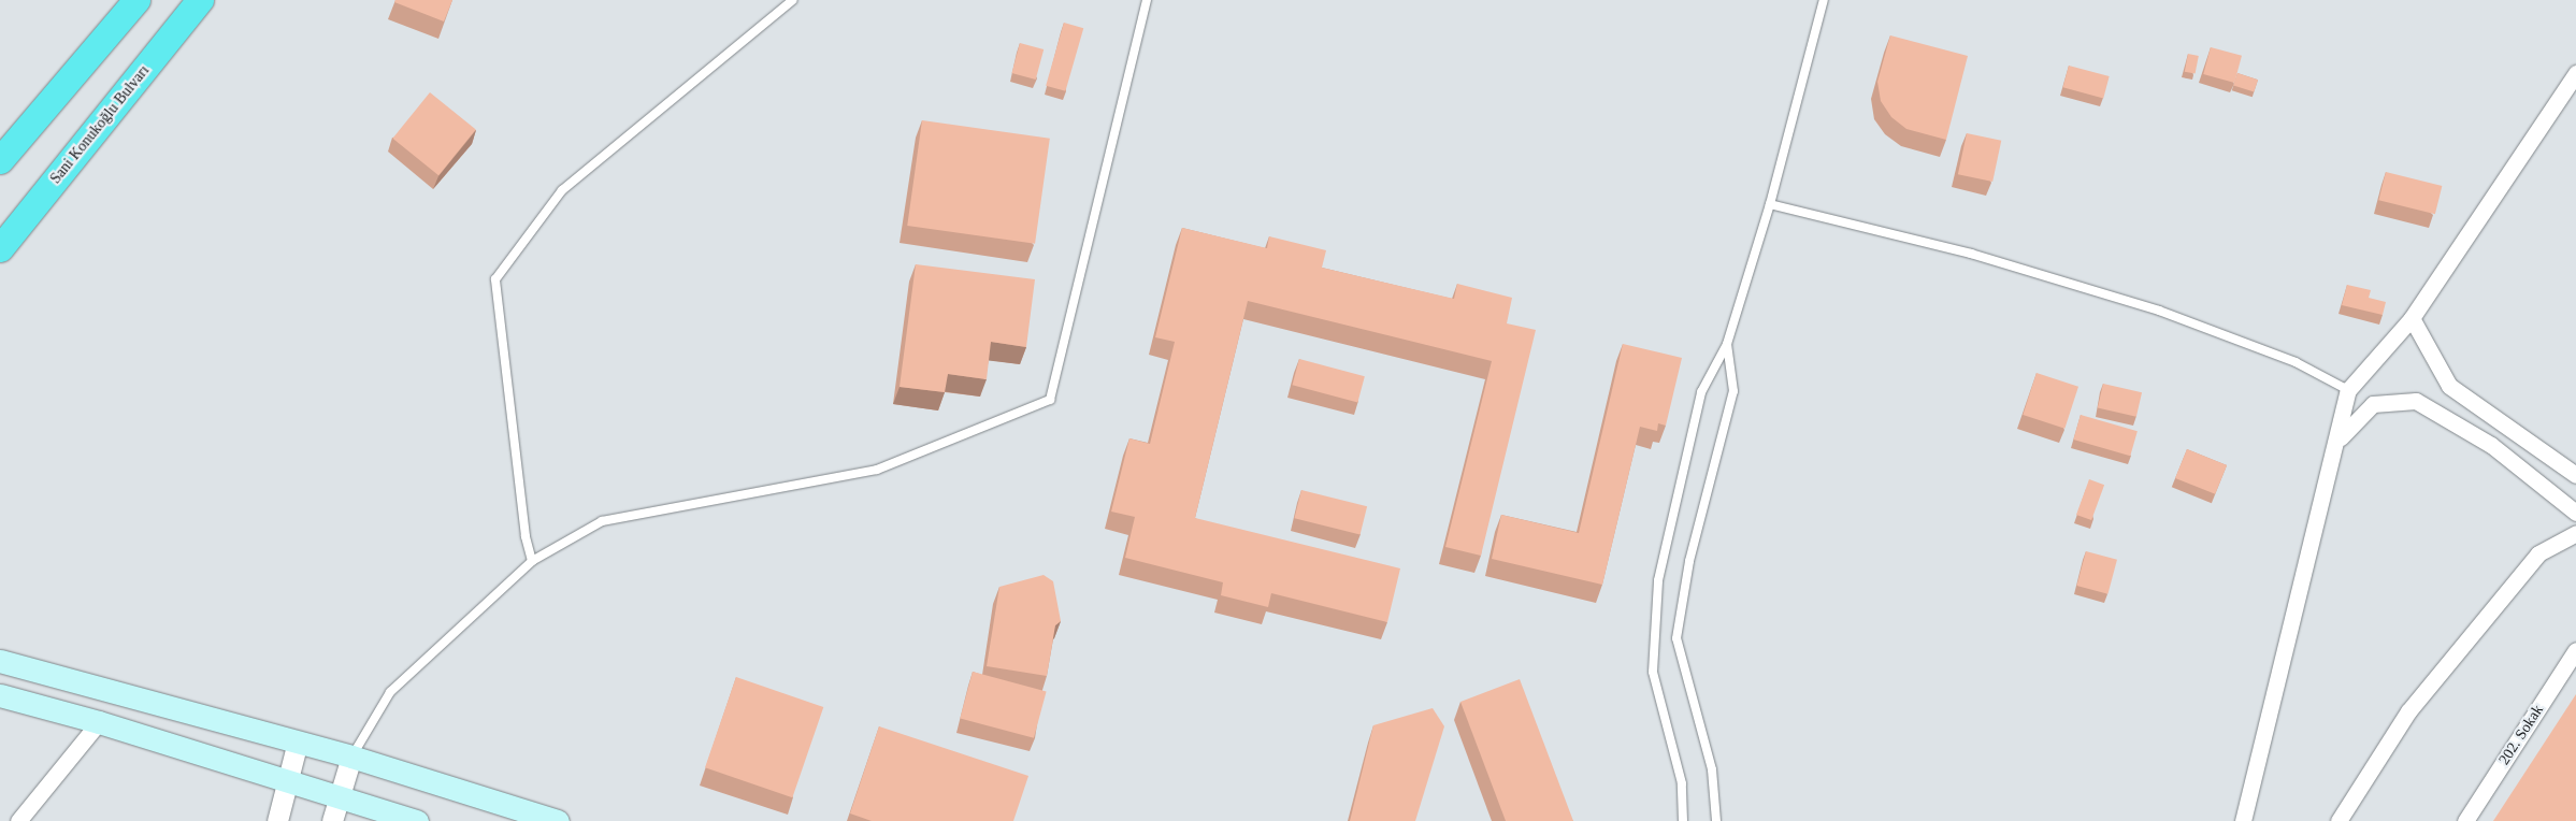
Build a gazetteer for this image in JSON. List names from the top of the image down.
{
  "streets": {
    "highway": ["Sani Konukoğlu Bulvarı"],
    "street": ["202. Sokak"]
  }
}
